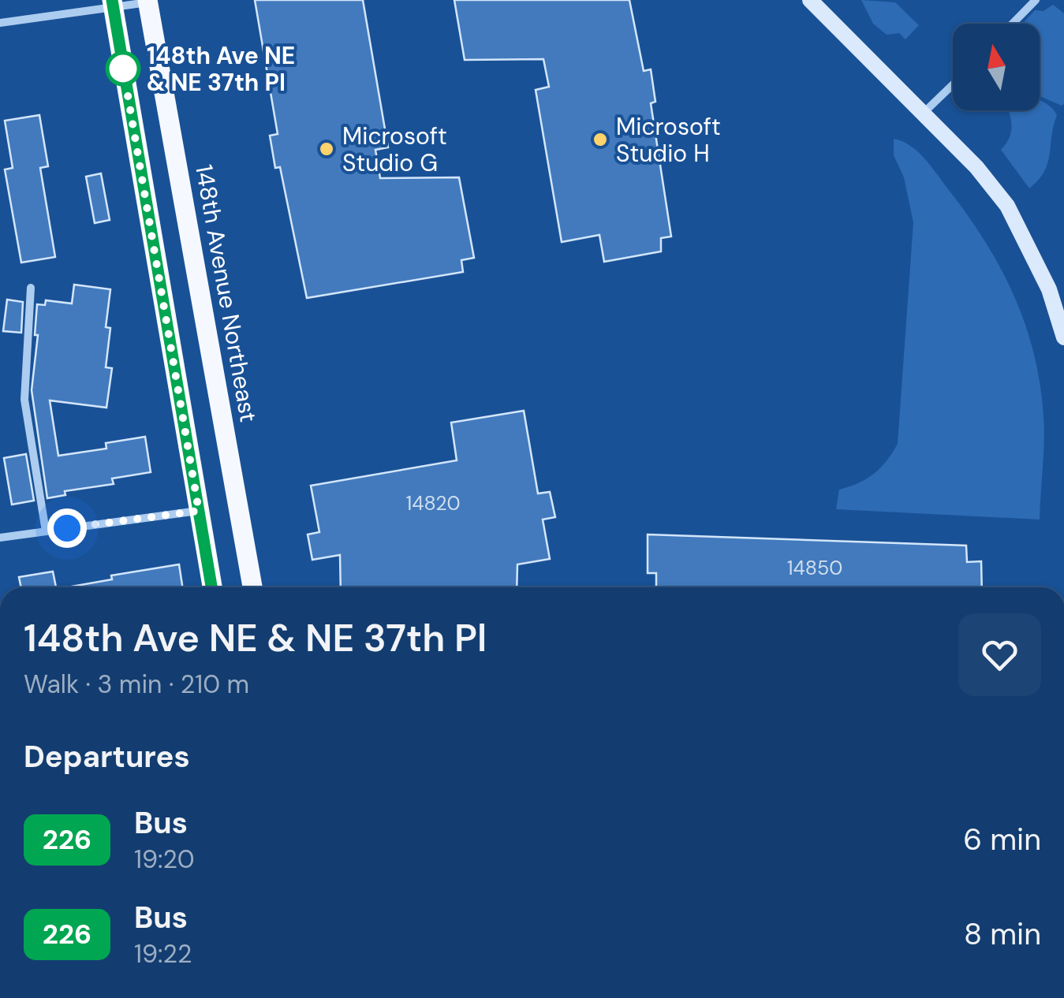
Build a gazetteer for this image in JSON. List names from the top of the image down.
{
  "streets": {
    "main road": ["148th Avenue Northeast"]
  },
  "places": ["148th Ave NE & NE 37th Pl", "Microsoft Studio H", "Microsoft Studio G"],
  "lines": ["bus line 226"],
  "house_numbers": ["14820", "14850"],
  "north": "top",
  "page": {
    "heading": [
      ["148th Ave NE & NE 37th Pl", "Walk · 3 min · 210 m"],
      "Departures"
    ],
    "list": [
      {
        "mark": "226",
        "name": "Bus",
        "note": "19:20",
        "value": "6 min"
      },
      {
        "mark": "226",
        "name": "Bus",
        "note": "19:22",
        "value": "8 min"
      }
    ]
  }
}
